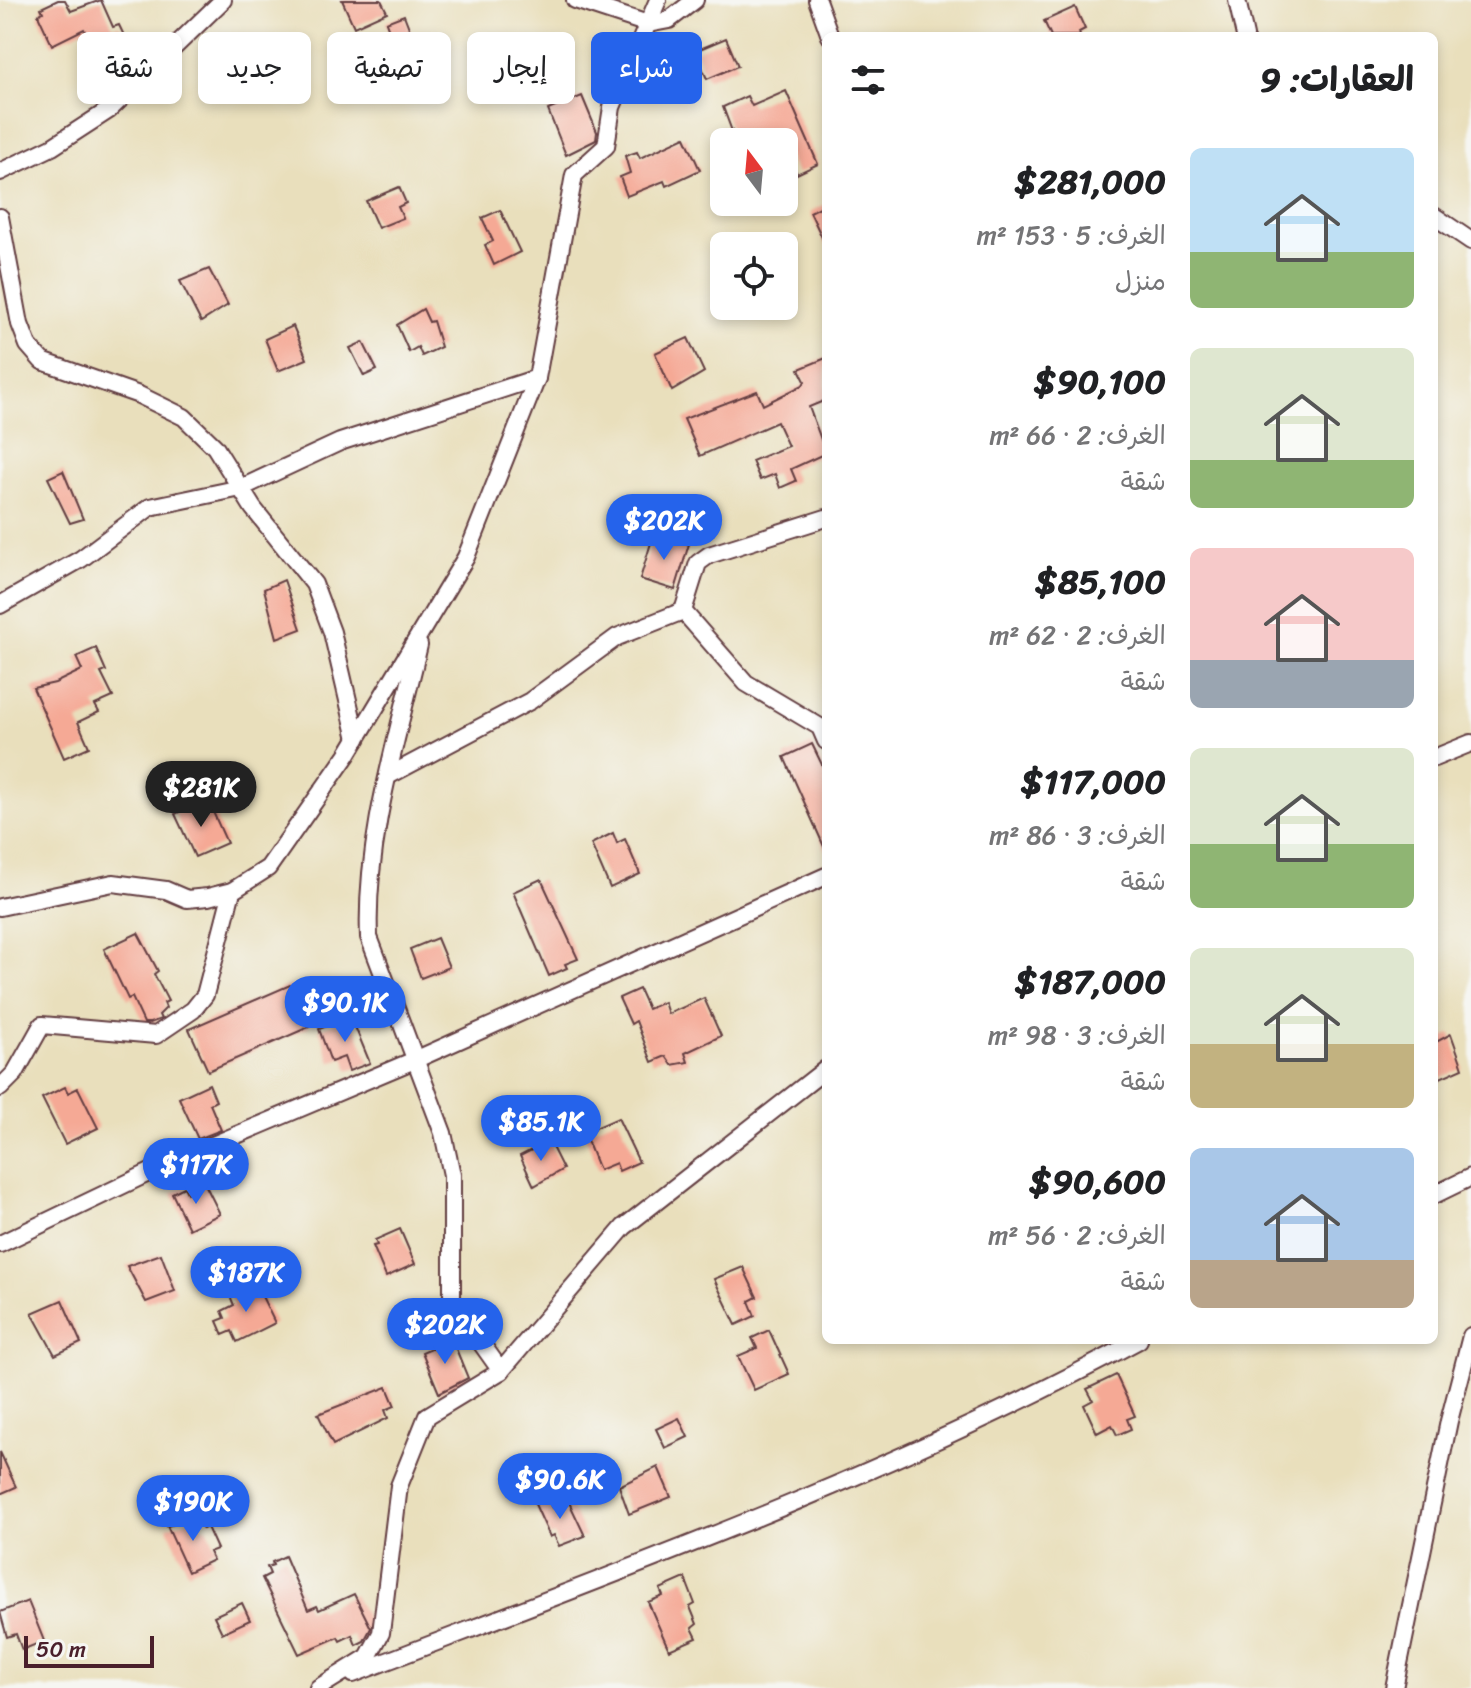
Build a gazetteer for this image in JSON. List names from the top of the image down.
{
  "scale_bar": "50 m",
  "north": "top",
  "page": {
    "chip": [
      "شراء",
      "إيجار",
      "تصفية",
      "جديد",
      "شقة"
    ],
    "heading": "العقارات: 9",
    "list": [
      {
        "name": "$281,000",
        "note": "الغرف: 5 · 153 m² · منزل"
      },
      {
        "name": "$90,100",
        "note": "الغرف: 2 · 66 m² · شقة"
      },
      {
        "name": "$85,100",
        "note": "الغرف: 2 · 62 m² · شقة"
      },
      {
        "name": "$117,000",
        "note": "الغرف: 3 · 86 m² · شقة"
      },
      {
        "name": "$187,000",
        "note": "الغرف: 3 · 98 m² · شقة"
      },
      {
        "name": "$90,600",
        "note": "الغرف: 2 · 56 m² · شقة"
      }
    ],
    "price": [
      "$202K",
      "$281K",
      "$90.1K",
      "$85.1K",
      "$117K",
      "$187K",
      "$202K",
      "$90.6K",
      "$190K"
    ],
    "scale": "50 m"
  }
}
